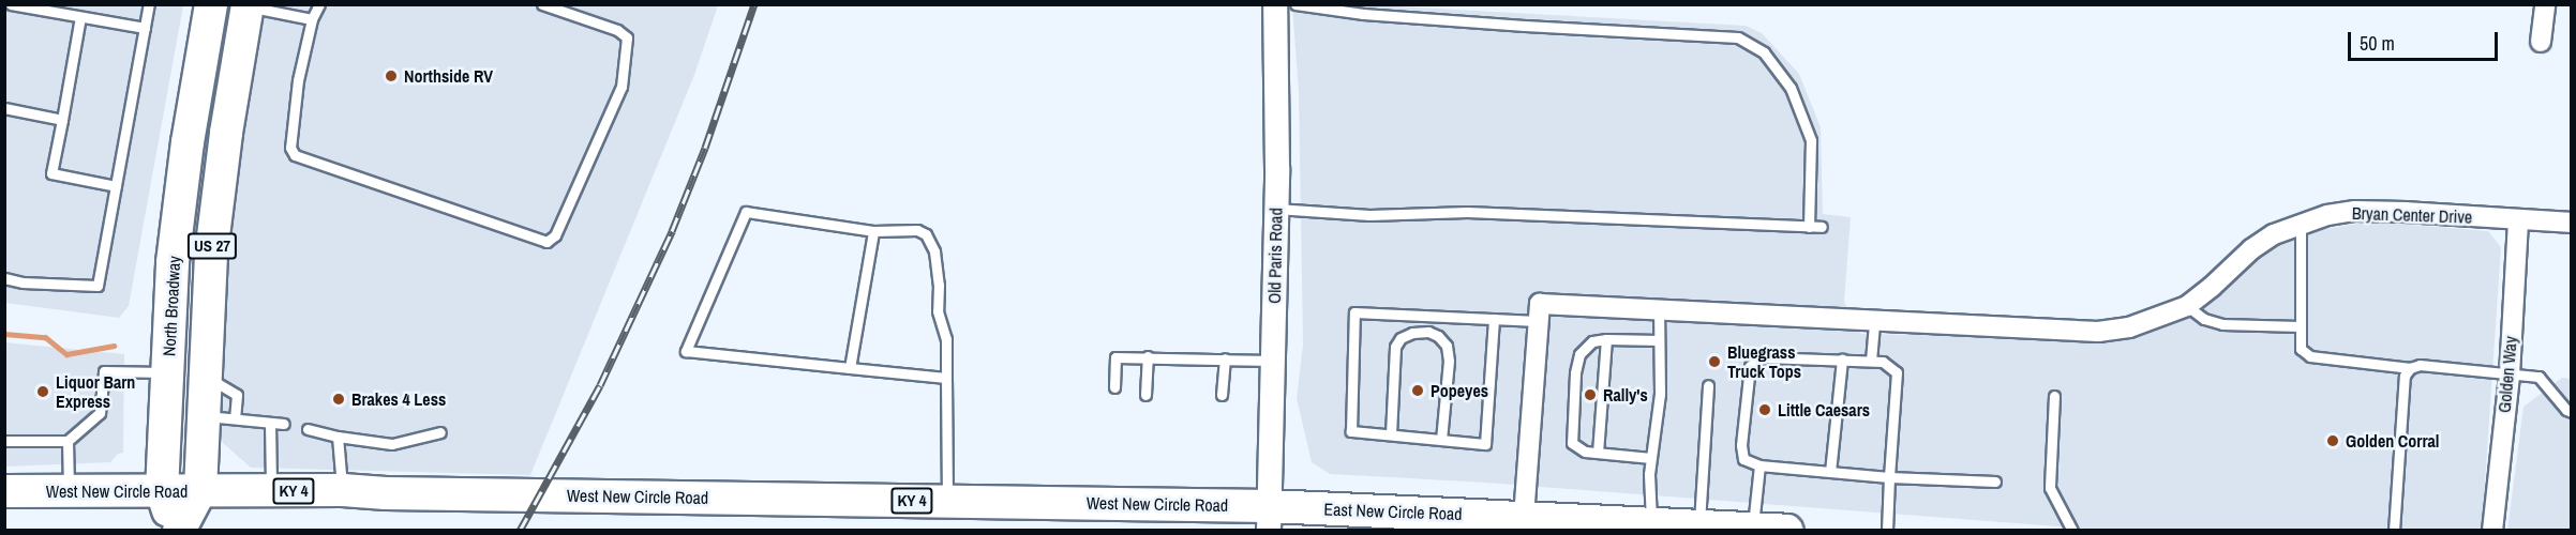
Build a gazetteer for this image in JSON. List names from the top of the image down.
{
  "streets": {
    "highway": [
      "US 27",
      "North Broadway",
      "West New Circle Road",
      "KY 4",
      "East New Circle Road"
    ],
    "street": ["Bryan Center Drive", "Old Paris Road", "Golden Way"]
  },
  "crossings": [
    ["Bryan Center Drive", "Golden Way"],
    ["US 27", "North Broadway"],
    ["US 27", "West New Circle Road"],
    ["Old Paris Road", "West New Circle Road"],
    ["Old Paris Road", "East New Circle Road"],
    ["North Broadway", "West New Circle Road"],
    ["West New Circle Road", "East New Circle Road"]
  ],
  "places": [
    "Northside RV",
    "Bluegrass Truck Tops",
    "Popeyes",
    "Liquor Barn Express",
    "Rally's",
    "Brakes 4 Less",
    "Little Caesars",
    "Golden Corral"
  ],
  "scale_bar": "50 m"
}
